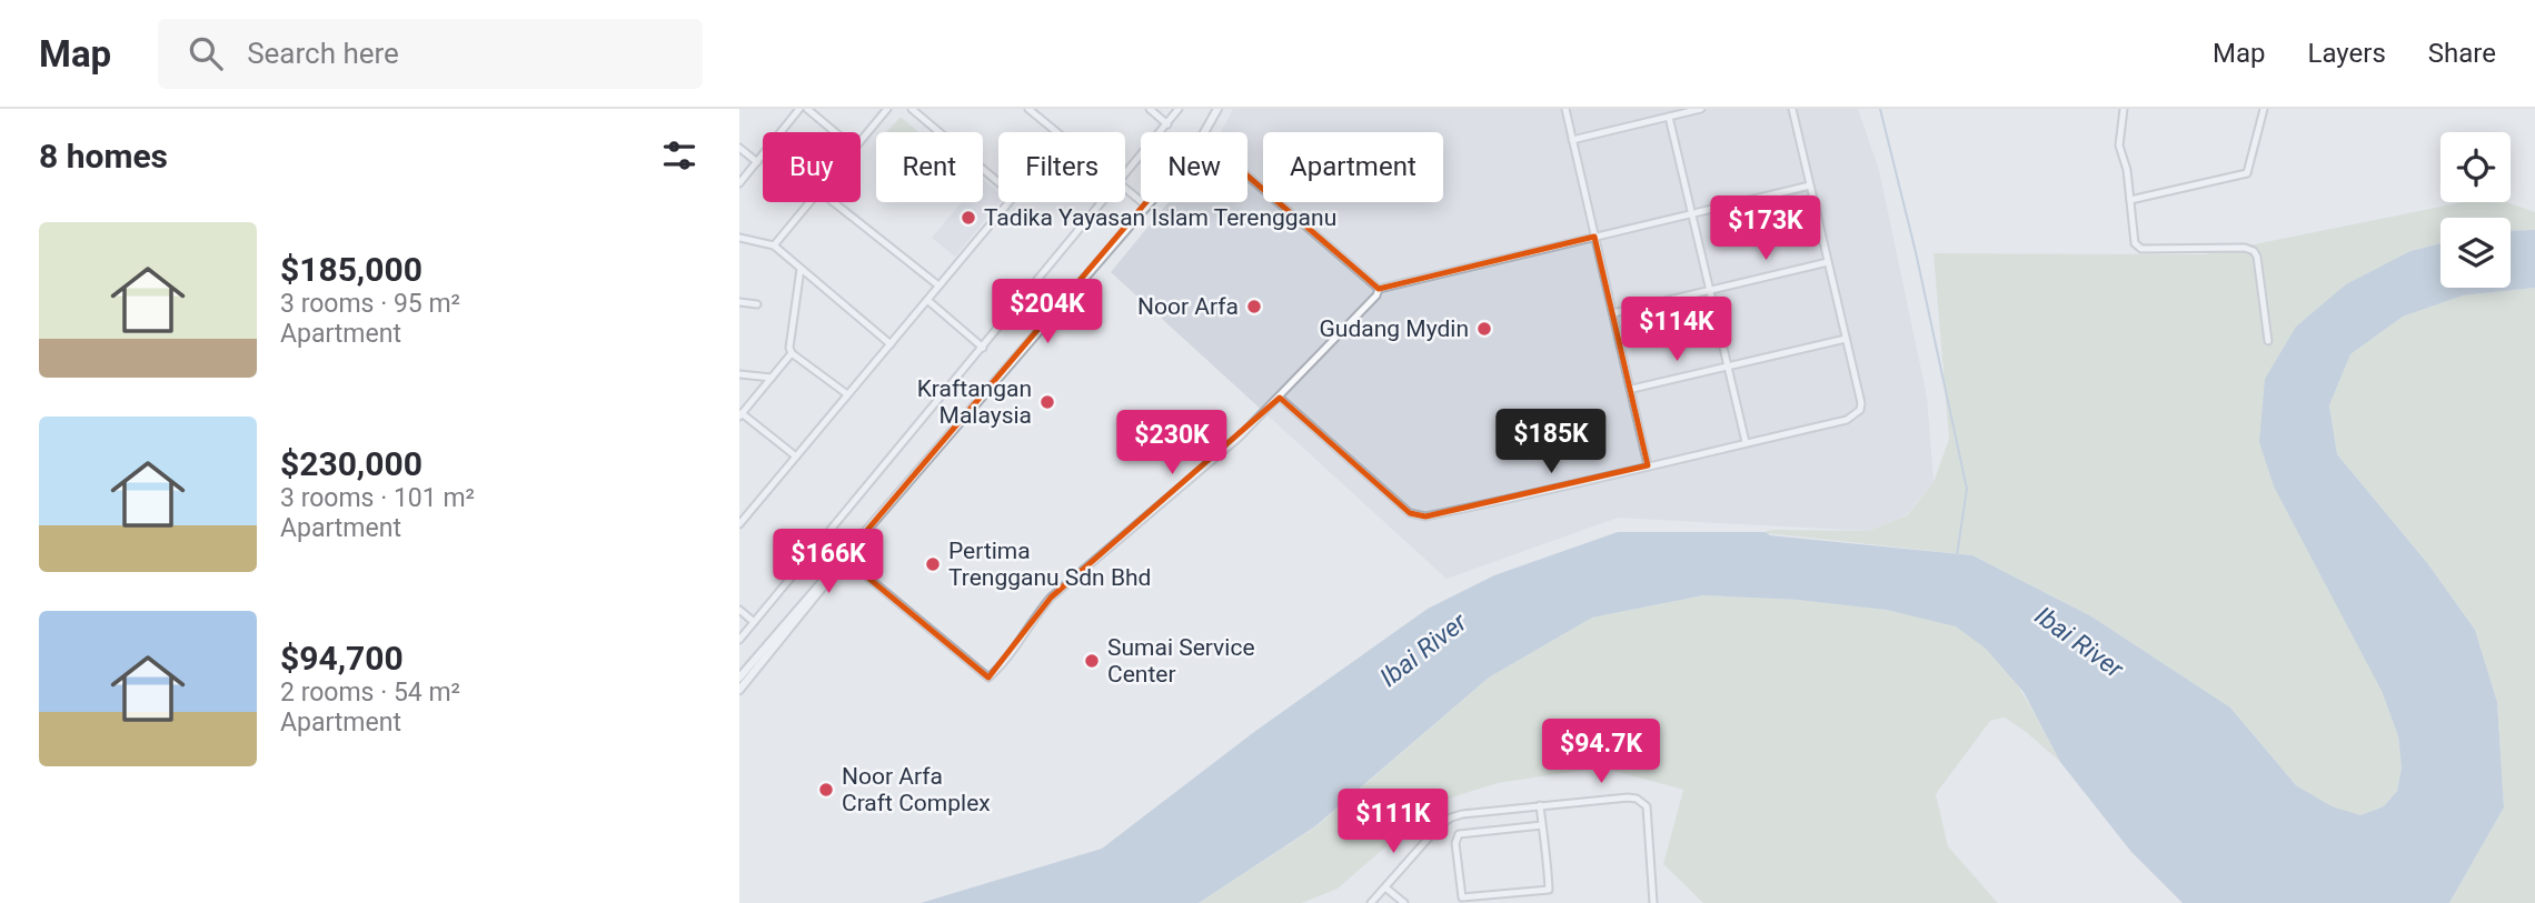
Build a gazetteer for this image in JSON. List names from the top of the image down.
{
  "water": ["Ibai River"],
  "places": [
    "Tadika Yayasan Islam Terengganu",
    "Noor Arfa",
    "Gudang Mydin",
    "Kraftangan Malaysia",
    "Pertima Trengganu Sdn Bhd",
    "Sumai Service Center",
    "Noor Arfa Craft Complex"
  ],
  "page": {
    "header": "Map",
    "search": "Search here",
    "nav": ["Map", "Layers", "Share"],
    "heading": "8 homes",
    "chip": [
      "Buy",
      "Rent",
      "Filters",
      "New",
      "Apartment"
    ],
    "price": [
      "$173K",
      "$204K",
      "$114K",
      "$185K",
      "$230K",
      "$166K",
      "$94.7K",
      "$111K"
    ],
    "list": [
      {
        "name": "$185,000",
        "note": "3 rooms · 95 m² · Apartment"
      },
      {
        "name": "$230,000",
        "note": "3 rooms · 101 m² · Apartment"
      },
      {
        "name": "$94,700",
        "note": "2 rooms · 54 m² · Apartment"
      }
    ]
  }
}
